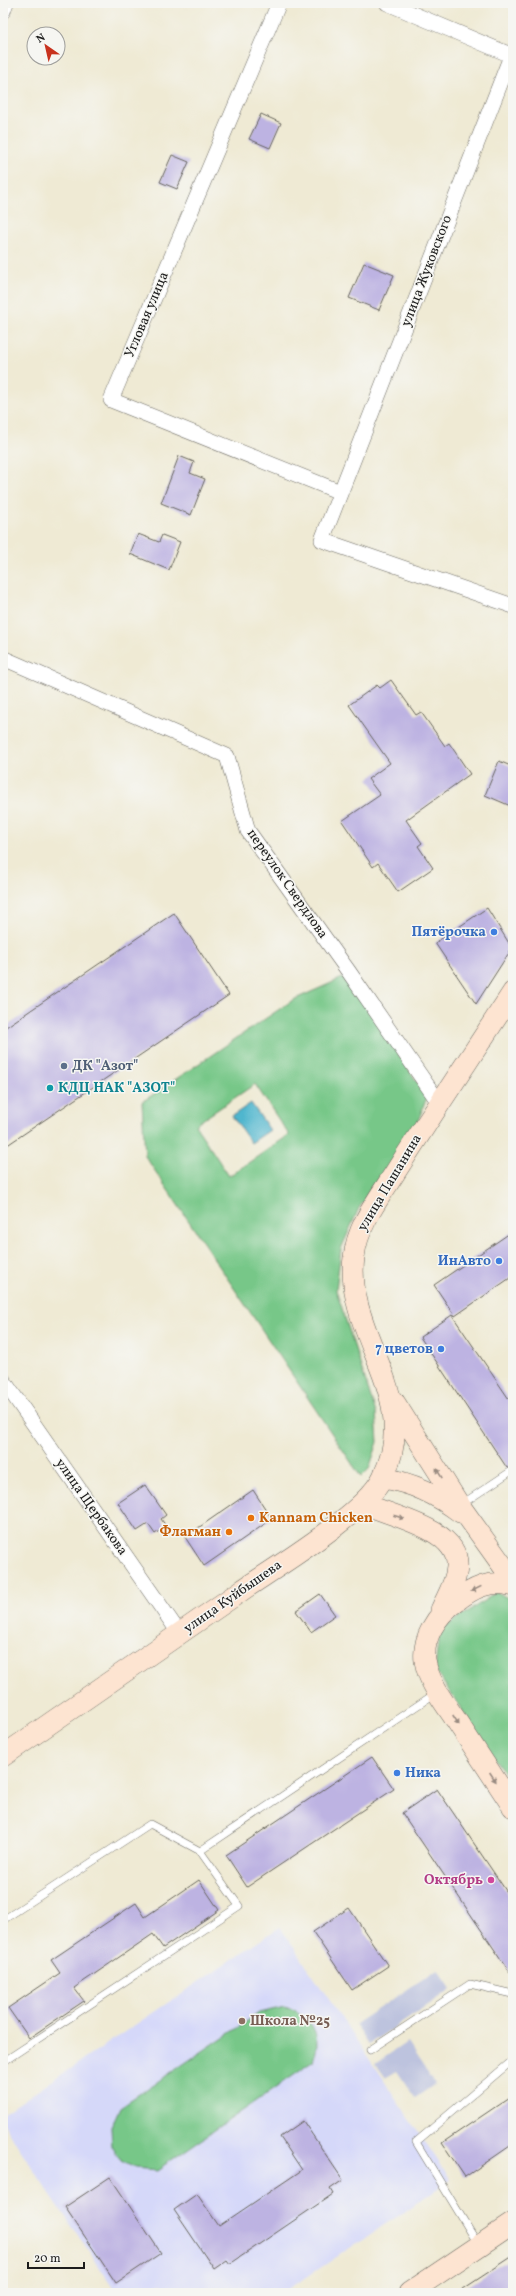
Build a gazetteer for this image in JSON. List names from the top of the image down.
{
  "streets": {
    "main road": ["улица Пашанина", "улица Куйбышева"],
    "street": [
      "улица Жуковского",
      "Угловая улица",
      "переулок Свердлова",
      "улица Щербакова"
    ]
  },
  "crossings": [
    ["улица Жуковского", "Угловая улица"],
    ["переулок Свердлова", "улица Пашанина"],
    ["улица Пашанина", "улица Куйбышева"],
    ["улица Щербакова", "улица Куйбышева"]
  ],
  "places": [
    "Пятёрочка",
    "ДК \"Азот\"",
    "КДЦ НАК \"АЗОТ\"",
    "ИнАвто",
    "7 цветов",
    "Kannam Chicken",
    "Флагман",
    "Ника",
    "Октябрь",
    "Школа №25"
  ],
  "scale_bar": "20 m",
  "north": "top left"
}
